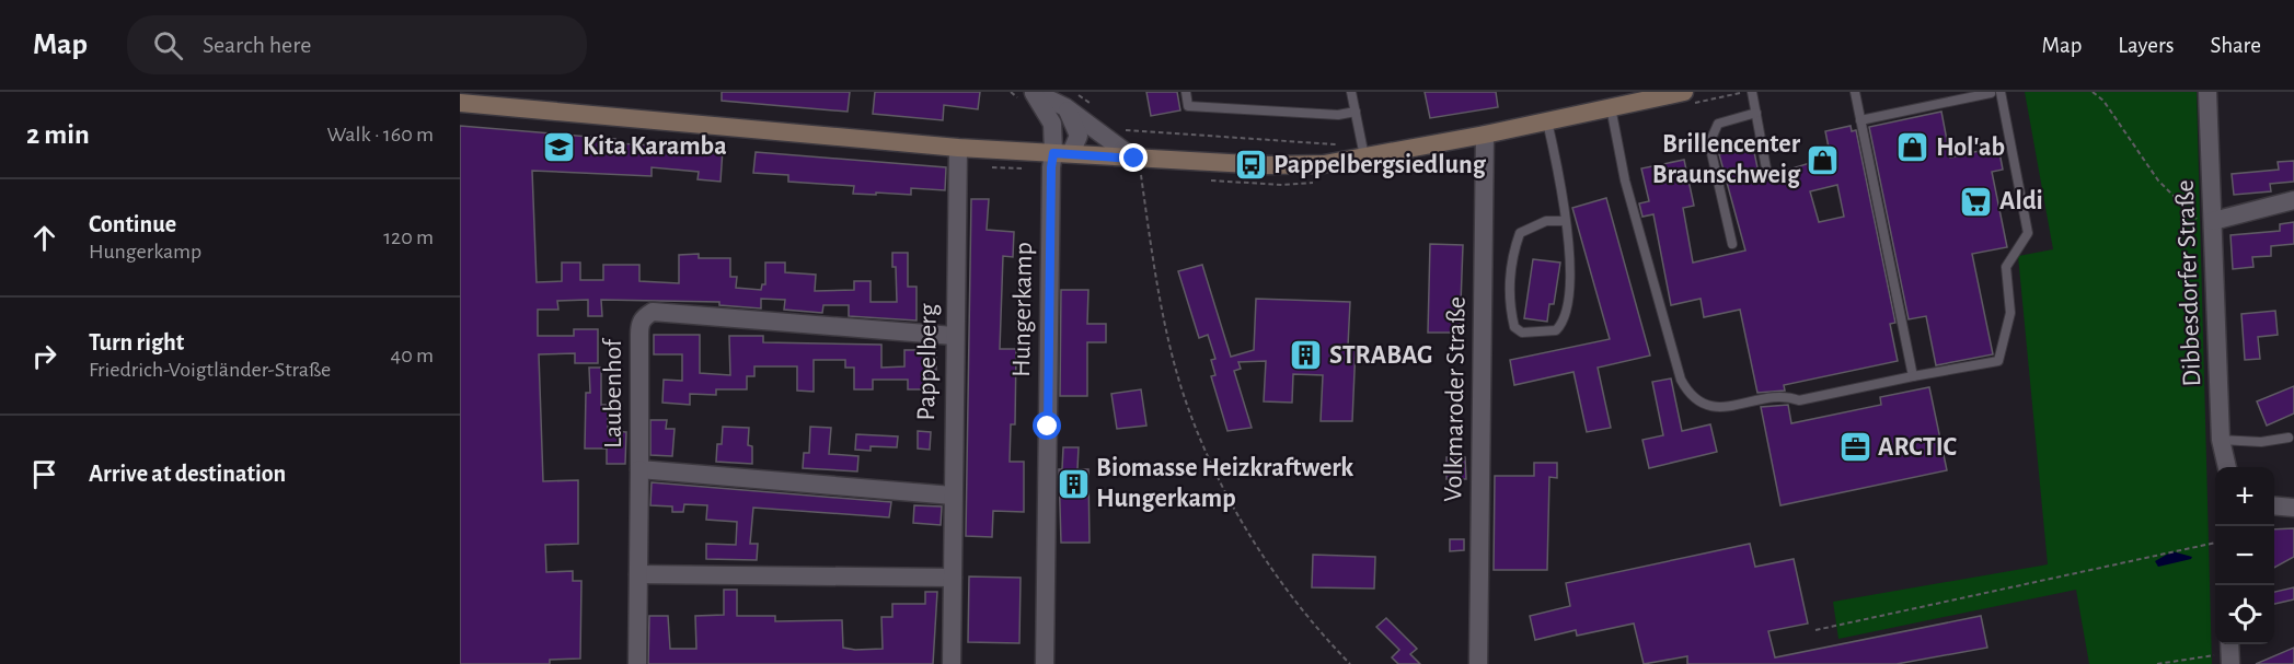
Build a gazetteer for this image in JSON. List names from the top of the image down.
{
  "streets": {
    "street": [
      "Dibbesdorfer Straße",
      "Hungerkamp",
      "Pappelberg",
      "Laubenhof",
      "Volkmaroder Straße"
    ]
  },
  "crossings": [
    ["Pappelberg", "Laubenhof"]
  ],
  "places": {
    "school or university": ["Kita Karamba"],
    "shop": ["Hol'ab", "Brillencenter Braunschweig"],
    "bus stop": ["Pappelbergsiedlung"],
    "supermarket": ["Aldi"],
    "building": ["STRABAG", "Biomasse Heizkraftwerk Hungerkamp"],
    "office": ["ARCTIC"]
  },
  "page": {
    "header": "Map",
    "search": "Search here",
    "nav": ["Map", "Layers", "Share"],
    "heading": ["2 min", "Walk · 160 m"],
    "list": [
      ["Continue", "Hungerkamp", "120 m"],
      ["Turn right", "Friedrich-Voigtländer-Straße", "40 m"],
      "Arrive at destination"
    ],
    "map_buttons": ["+", "−"]
  }
}
